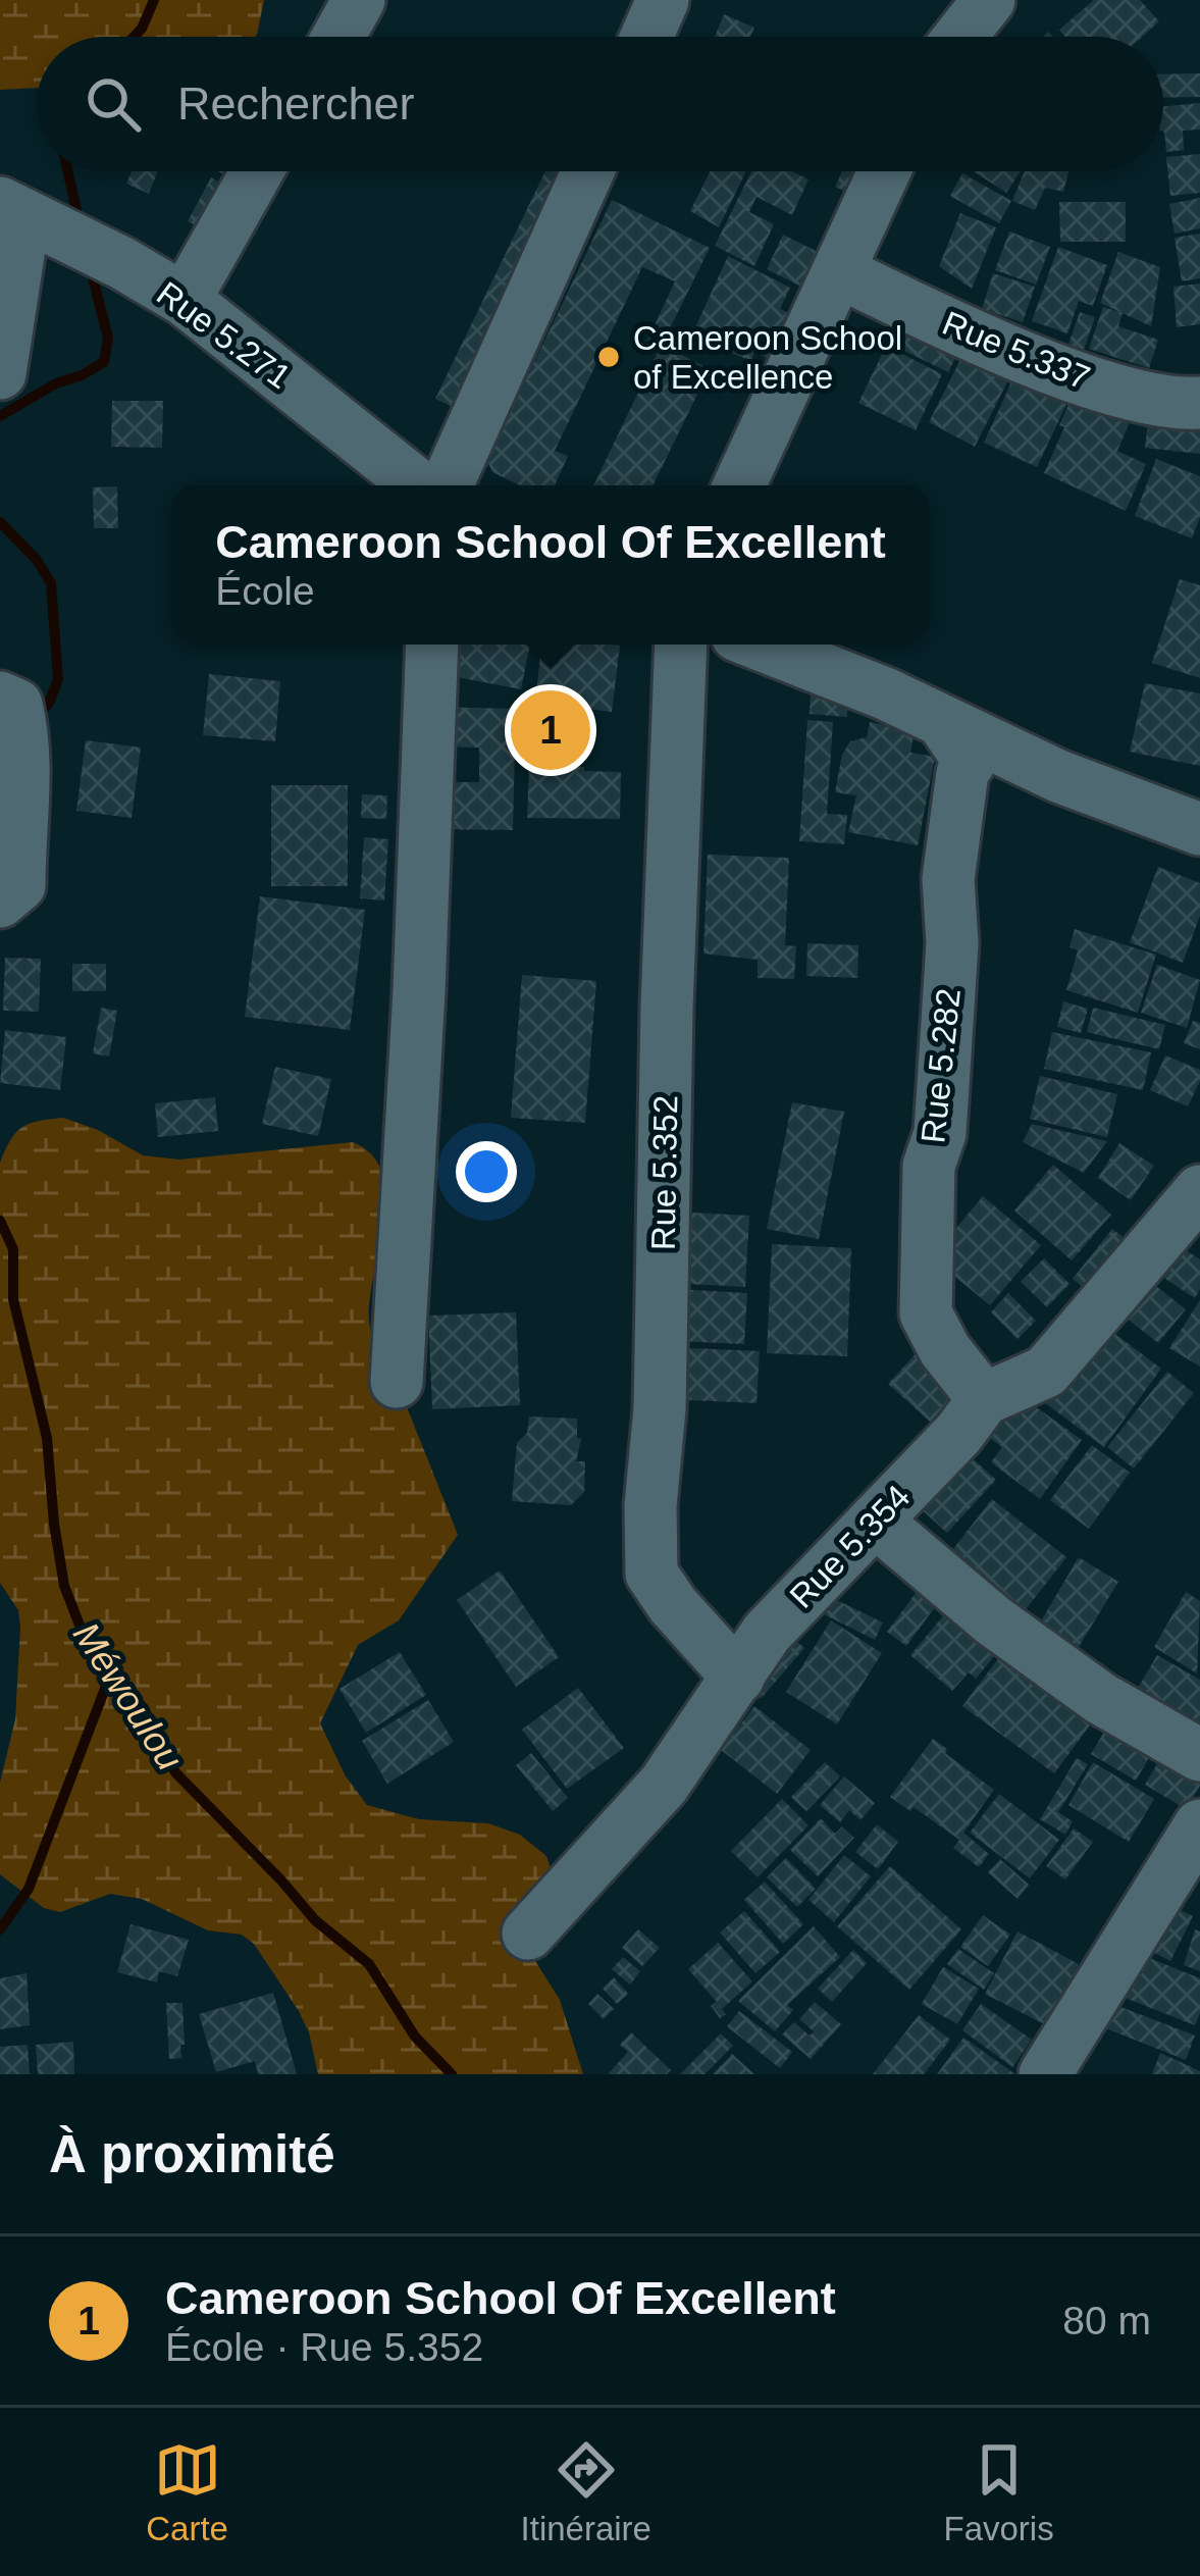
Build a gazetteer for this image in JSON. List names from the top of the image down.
{
  "streets": {
    "street": [
      "Rue 5.271",
      "Rue 5.337",
      "Rue 5.282",
      "Rue 5.352",
      "Rue 5.354"
    ]
  },
  "crossings": [
    ["Rue 5.282", "Rue 5.354"],
    ["Rue 5.352", "Rue 5.354"]
  ],
  "water": ["Méwoulou"],
  "places": ["Cameroon School of Excellence"],
  "page": {
    "search": "Rechercher",
    "popup": ["Cameroon School Of Excellent", "École"],
    "pins": "1",
    "heading": "À proximité",
    "list": [
      {
        "mark": "1",
        "name": "Cameroon School Of Excellent",
        "note": "École · Rue 5.352",
        "value": "80 m"
      }
    ],
    "nav": ["Carte", "Itinéraire", "Favoris"]
  }
}
